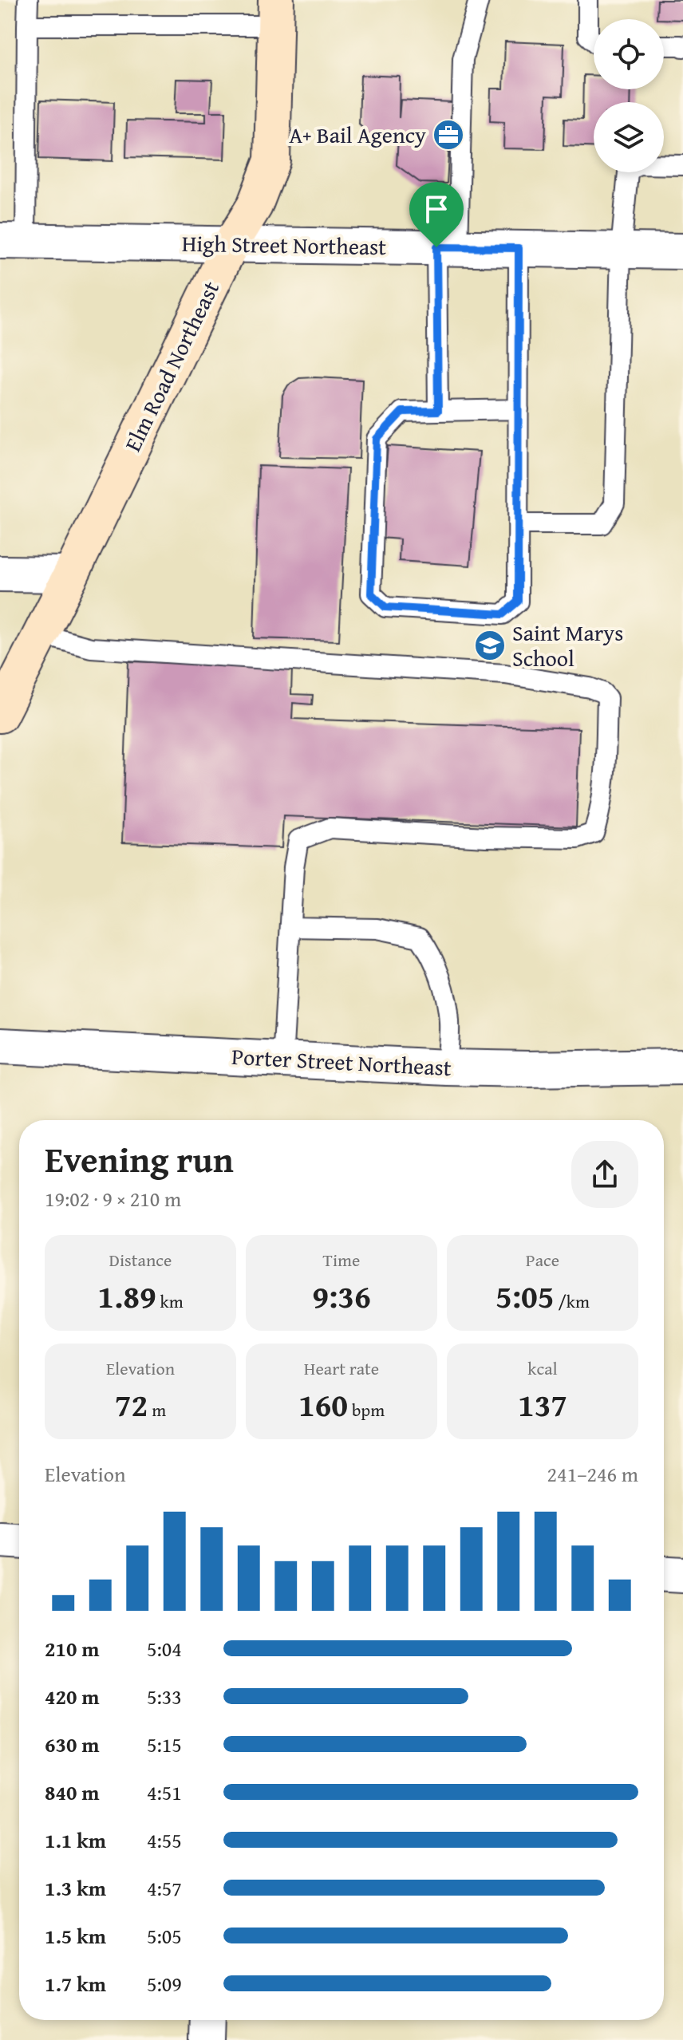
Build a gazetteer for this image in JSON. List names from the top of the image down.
{
  "streets": {
    "main road": ["Elm Road Northeast"],
    "street": ["High Street Northeast", "Porter Street Northeast"]
  },
  "crossings": [
    ["High Street Northeast", "Elm Road Northeast"]
  ],
  "places": {
    "office": ["A+ Bail Agency"],
    "school or university": ["Saint Marys School"]
  },
  "page": {
    "heading": ["Evening run", "19:02 · 9 × 210 m"],
    "stats": [
      ["Distance", "1.89 km"],
      ["Time", "9:36"],
      ["Pace", "5:05 /km"],
      ["Elevation", "72 m"],
      ["Heart rate", "160 bpm"],
      ["kcal", "137"]
    ],
    "chart": ["Elevation", "241–246 m"],
    "list": [
      {
        "name": "210 m",
        "note": "5:04"
      },
      {
        "name": "420 m",
        "note": "5:33"
      },
      {
        "name": "630 m",
        "note": "5:15"
      },
      {
        "name": "840 m",
        "note": "4:51"
      },
      {
        "name": "1.1 km",
        "note": "4:55"
      },
      {
        "name": "1.3 km",
        "note": "4:57"
      },
      {
        "name": "1.5 km",
        "note": "5:05"
      },
      {
        "name": "1.7 km",
        "note": "5:09"
      }
    ]
  }
}
